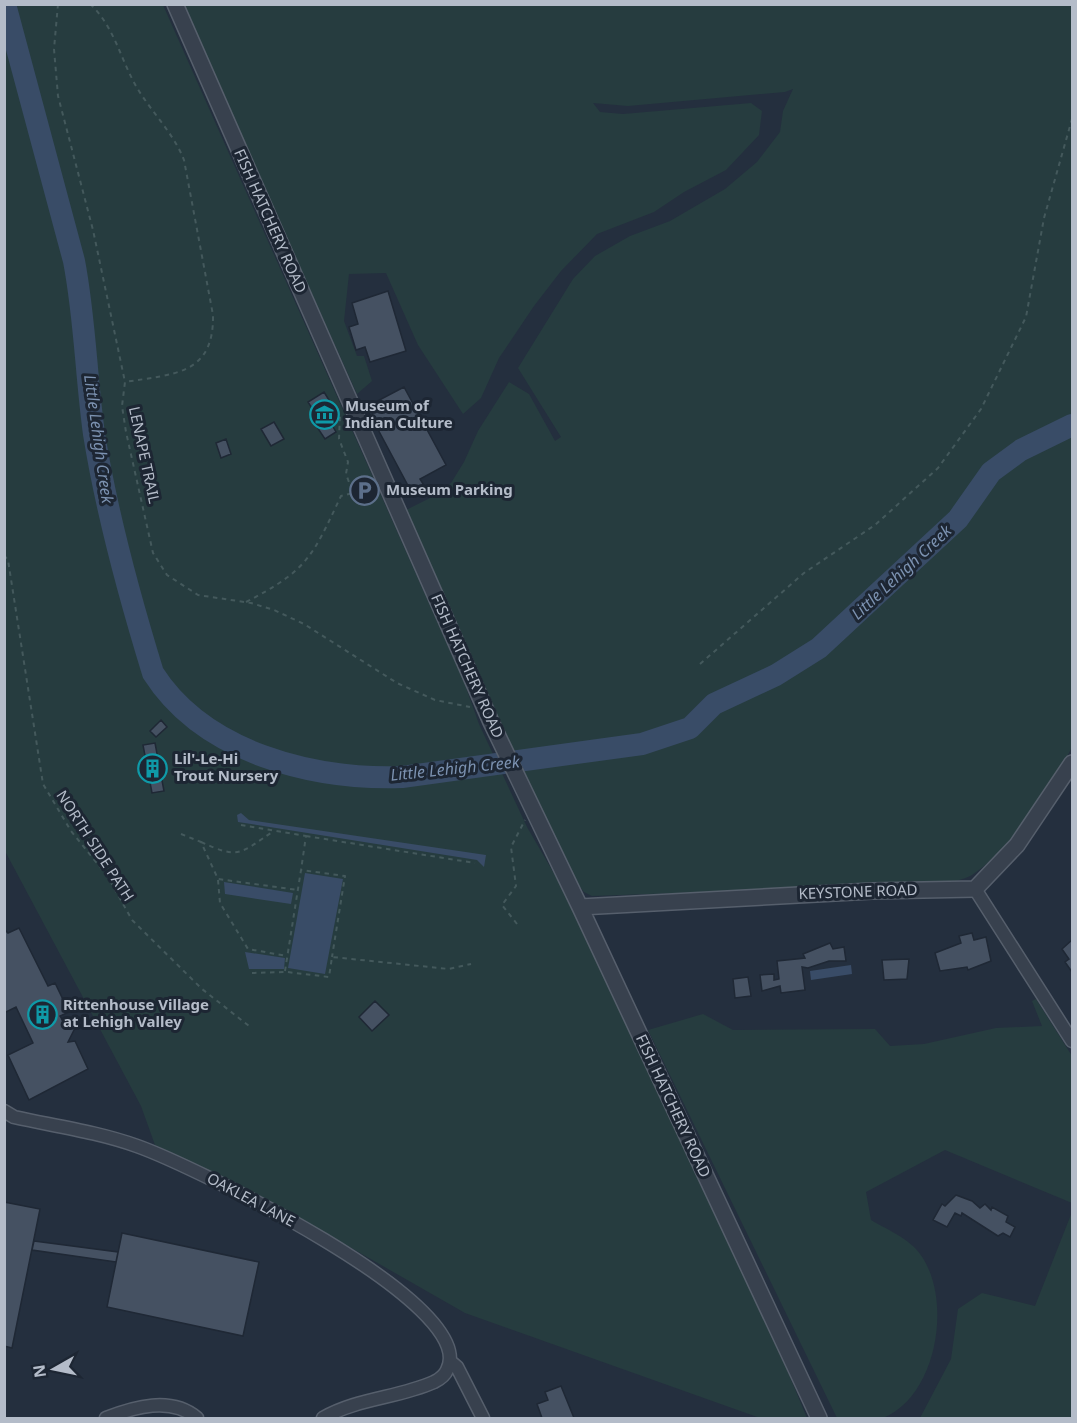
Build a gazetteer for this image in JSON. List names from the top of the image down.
{
  "streets": {
    "street": ["FISH HATCHERY ROAD", "KEYSTONE ROAD", "OAKLEA LANE"],
    "path": ["LENAPE TRAIL", "NORTH SIDE PATH"]
  },
  "crossings": [
    ["FISH HATCHERY ROAD", "LENAPE TRAIL"],
    ["FISH HATCHERY ROAD", "KEYSTONE ROAD"]
  ],
  "water": ["Little Lehigh Creek"],
  "places": {
    "museum": ["Museum of Indian Culture"],
    "parking": ["Museum Parking"],
    "building": ["Lil'-Le-Hi Trout Nursery", "Rittenhouse Village at Lehigh Valley"]
  },
  "north": "left"
}
